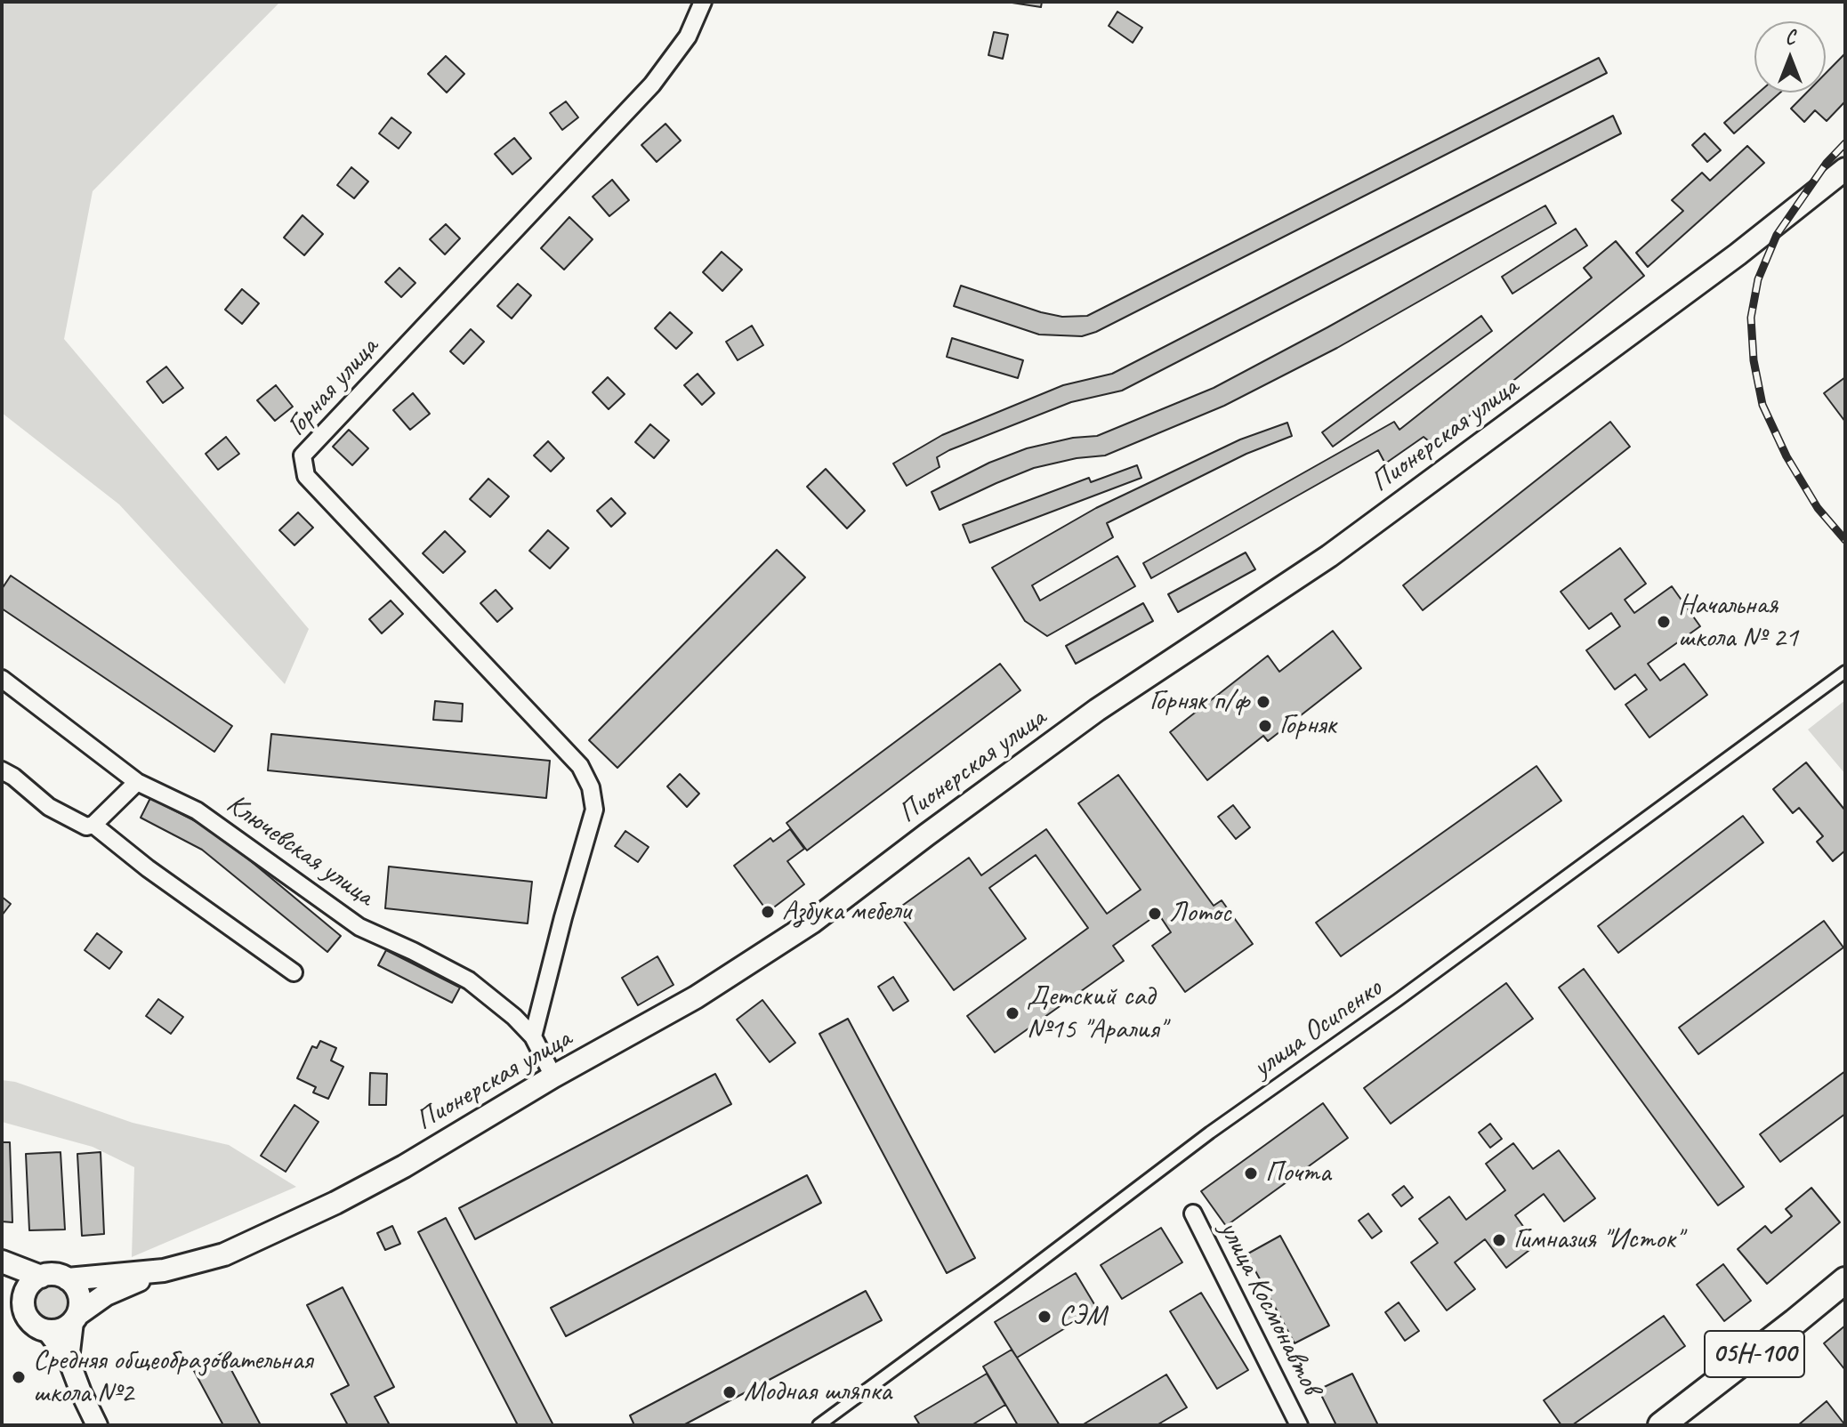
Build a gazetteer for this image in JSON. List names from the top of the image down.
{
  "streets": {
    "main road": ["Пионерская улица", "05Н-100"],
    "street": [
      "Горная улица",
      "Ключевская улица",
      "улица Осипенко",
      "улица Космонавтов"
    ]
  },
  "crossings": [
    ["Горная улица", "Ключевская улица"],
    ["Пионерская улица", "Ключевская улица"]
  ],
  "places": [
    "Начальная школа № 21",
    "Горняк п/ф",
    "Горняк",
    "Азбука мебели",
    "Лотос",
    "Детский сад №15 \"Аралия\"",
    "Почта",
    "Гимназия \"Исток\"",
    "СЭМ",
    "Средняя общеобразовательная школа №2",
    "Модная шляпка"
  ],
  "north": "top"
}
